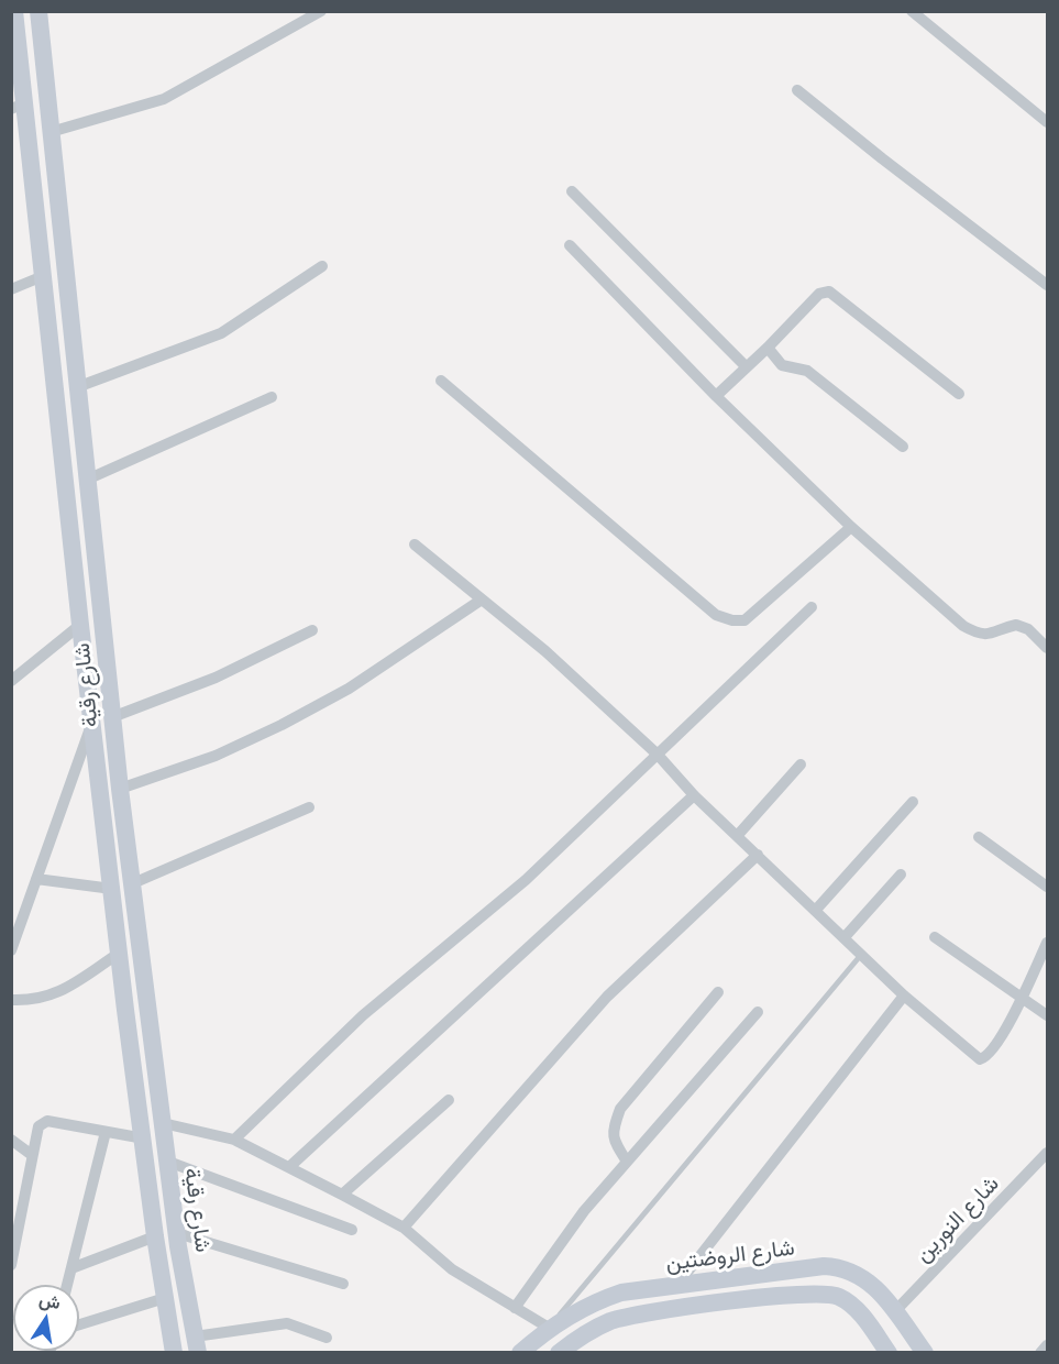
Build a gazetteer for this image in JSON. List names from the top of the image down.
{
  "streets": {
    "street": ["شارع رقية", "شارع النورين", "شارع الروضتين"]
  },
  "crossings": [
    ["شارع النورين", "شارع الروضتين"]
  ],
  "north": "top"
}
